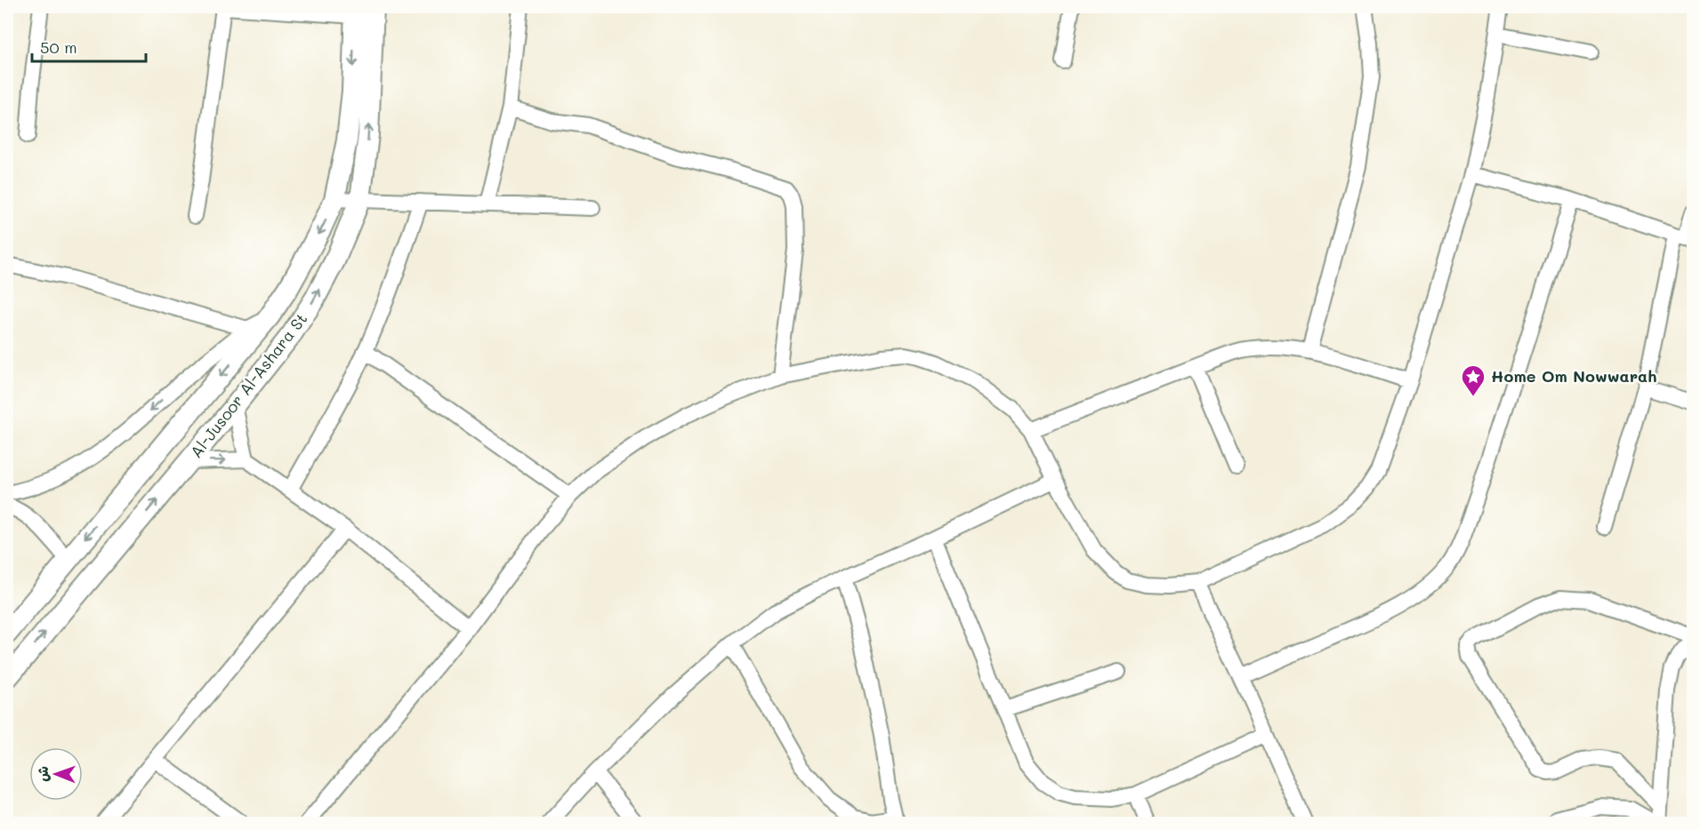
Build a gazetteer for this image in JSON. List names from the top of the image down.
{
  "streets": {
    "main road": ["Al-Jusoor Al-Ashara St"]
  },
  "places": {
    "place": ["Home Om Nowwarah"]
  },
  "scale_bar": "50 m",
  "north": "left"
}
